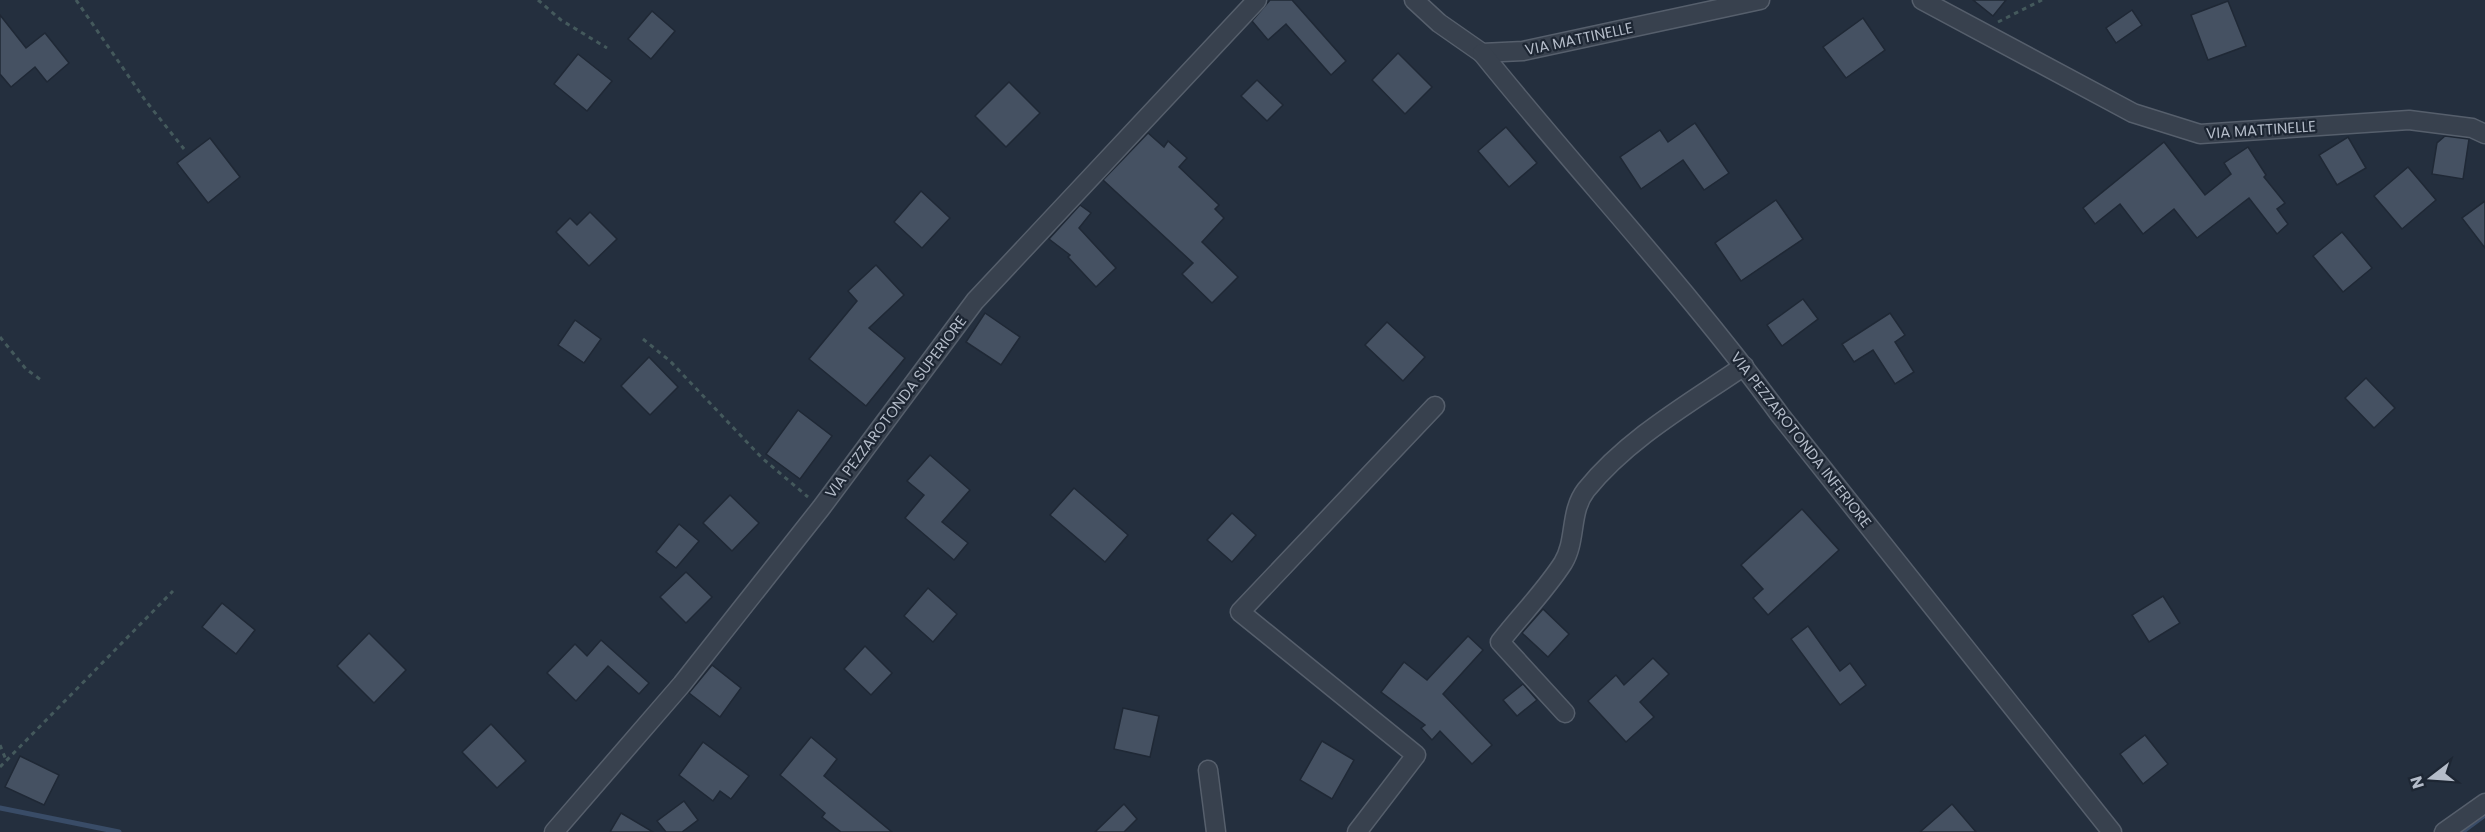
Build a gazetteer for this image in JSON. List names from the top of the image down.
{
  "streets": {
    "street": ["VIA MATTINELLE", "VIA PEZZAROTONDA SUPERIORE", "VIA PEZZAROTONDA INFERIORE"]
  },
  "crossings": [
    ["VIA MATTINELLE", "VIA PEZZAROTONDA INFERIORE"]
  ],
  "north": "left"
}
